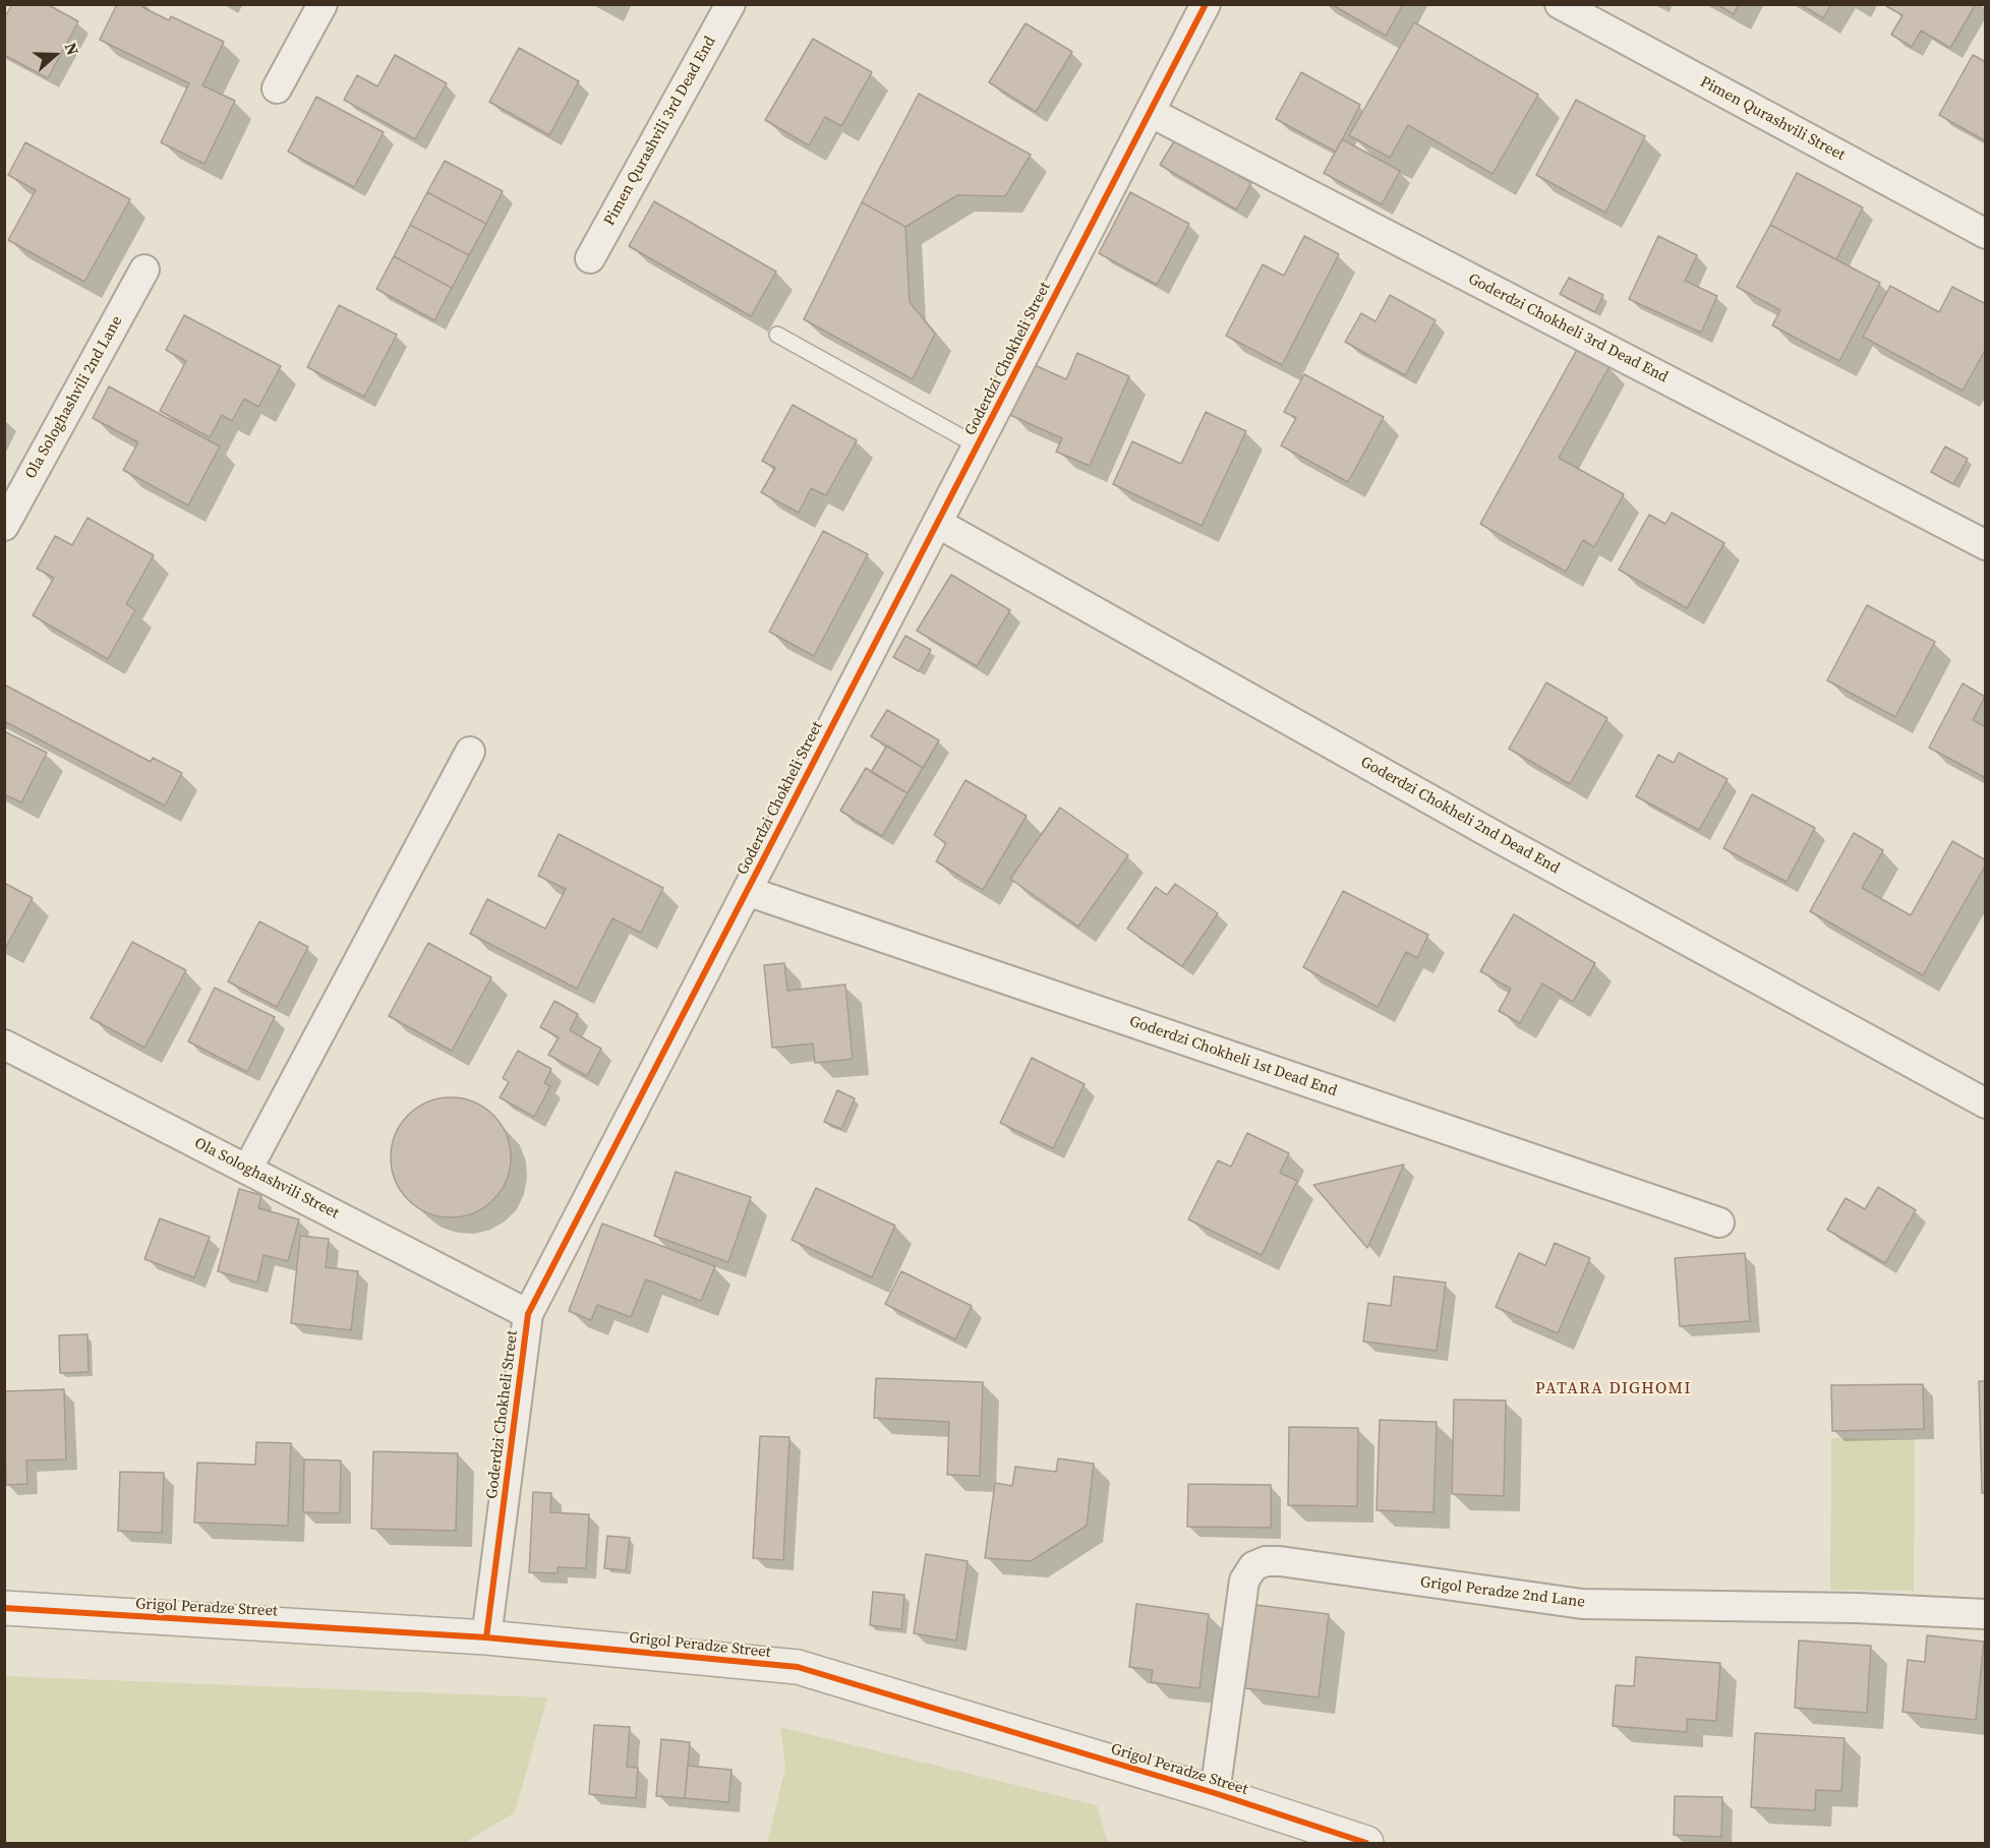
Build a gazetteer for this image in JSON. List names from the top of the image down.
{
  "streets": {
    "street": [
      "Pimen Qurashvili Street",
      "Pimen Qurashvili 3rd Dead End",
      "Goderdzi Chokheli 3rd Dead End",
      "Goderdzi Chokheli Street",
      "Ola Sologhashvili 2nd Lane",
      "Goderdzi Chokheli 2nd Dead End",
      "Goderdzi Chokheli 1st Dead End",
      "Ola Sologhashvili Street",
      "Grigol Peradze 2nd Lane",
      "Grigol Peradze Street"
    ]
  },
  "crossings": [
    ["Goderdzi Chokheli 3rd Dead End", "Goderdzi Chokheli Street"],
    ["Goderdzi Chokheli Street", "Goderdzi Chokheli 2nd Dead End"],
    ["Goderdzi Chokheli Street", "Goderdzi Chokheli 1st Dead End"],
    ["Goderdzi Chokheli Street", "Ola Sologhashvili Street"],
    ["Goderdzi Chokheli Street", "Grigol Peradze Street"],
    ["Grigol Peradze 2nd Lane", "Grigol Peradze Street"]
  ],
  "districts": ["PATARA DIGHOMI"],
  "north": "right"
}
